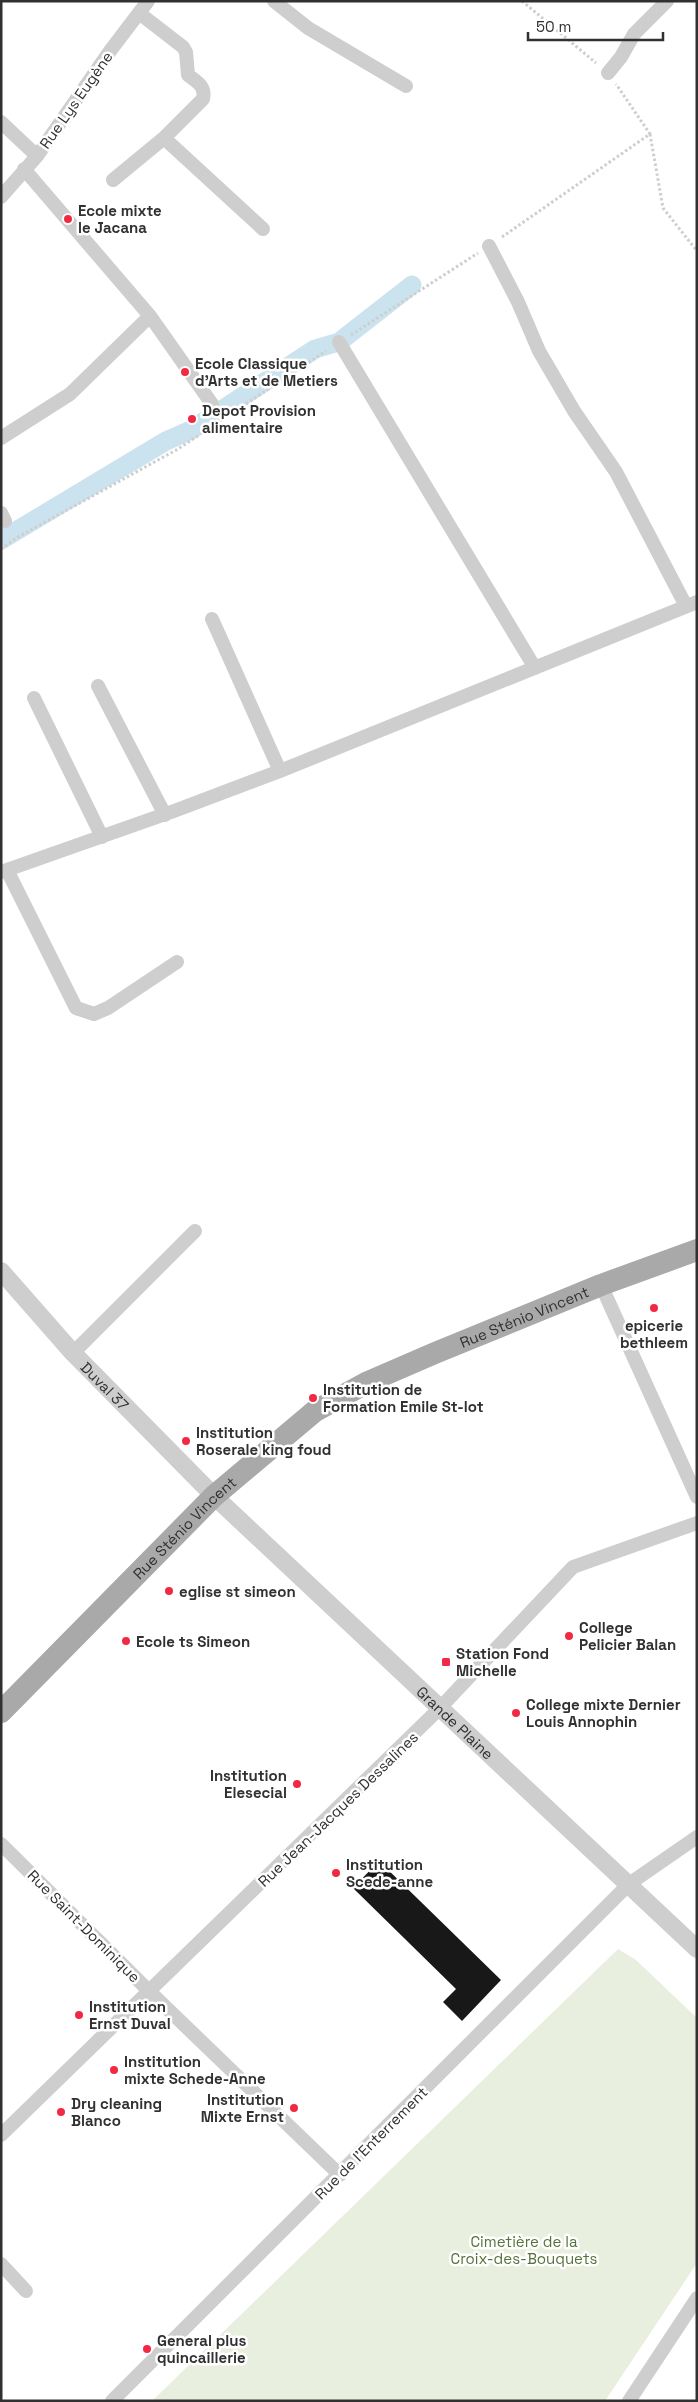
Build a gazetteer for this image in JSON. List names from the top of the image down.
{
  "streets": {
    "main road": ["Rue Sténio Vincent"],
    "street": [
      "Rue Lys Eugène",
      "Duval 37",
      "Grande Plaine",
      "Rue Jean-Jacques Dessalines",
      "Rue Saint-Dominique",
      "Rue de l'Enterrement"
    ]
  },
  "crossings": [
    ["Rue Sténio Vincent", "Duval 37"],
    ["Rue Sténio Vincent", "Grande Plaine"],
    ["Duval 37", "Grande Plaine"],
    ["Grande Plaine", "Rue Jean-Jacques Dessalines"],
    ["Grande Plaine", "Rue de l'Enterrement"],
    ["Rue Jean-Jacques Dessalines", "Rue Saint-Dominique"],
    ["Rue Saint-Dominique", "Rue de l'Enterrement"]
  ],
  "parks": ["Cimetière de la Croix-des-Bouquets"],
  "places": {
    "other": [
      "Ecole mixte le Jacana",
      "Ecole Classique d'Arts et de Metiers",
      "Depot Provision alimentaire",
      "epicerie bethleem",
      "Institution de Formation Emile St-lot",
      "Institution Roserale king foud",
      "eglise st simeon",
      "College Pelicier Balan",
      "Ecole ts Simeon",
      "College mixte Dernier Louis Annophin",
      "Institution Elesecial",
      "Institution Scede-anne",
      "Institution Ernst Duval",
      "Institution mixte Schede-Anne",
      "Institution Mixte Ernst",
      "Dry cleaning Blanco",
      "General plus quincaillerie"
    ],
    "transit": ["Station Fond Michelle"]
  },
  "scale_bar": "50 m"
}
